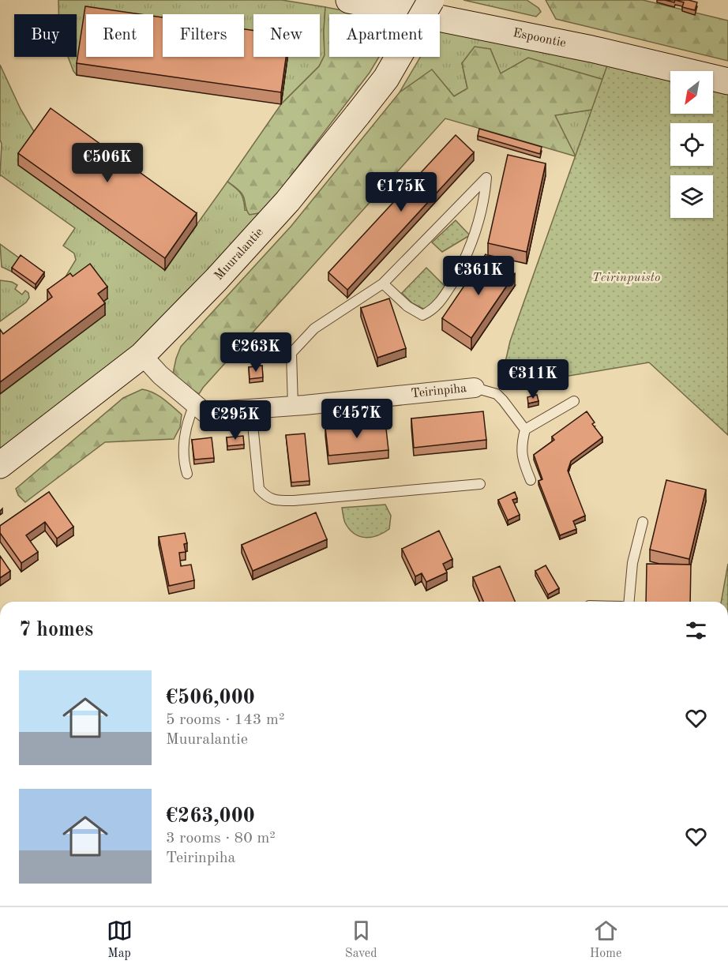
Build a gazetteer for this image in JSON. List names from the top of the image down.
{
  "streets": {
    "street": ["Espoontie", "Muuralantie", "Teirinpiha"]
  },
  "crossings": [
    ["Muuralantie", "Teirinpiha"]
  ],
  "parks": ["Teirinpuisto"],
  "north": "bottom left",
  "page": {
    "chip": [
      "Buy",
      "Rent",
      "Filters",
      "New",
      "Apartment"
    ],
    "price": [
      "€506K",
      "€175K",
      "€361K",
      "€263K",
      "€311K",
      "€457K",
      "€295K"
    ],
    "heading": "7 homes",
    "list": [
      {
        "name": "€506,000",
        "note": "5 rooms · 143 m² · Muuralantie"
      },
      {
        "name": "€263,000",
        "note": "3 rooms · 80 m² · Teirinpiha"
      }
    ],
    "tabs": ["Map", "Saved", "Home"]
  }
}
